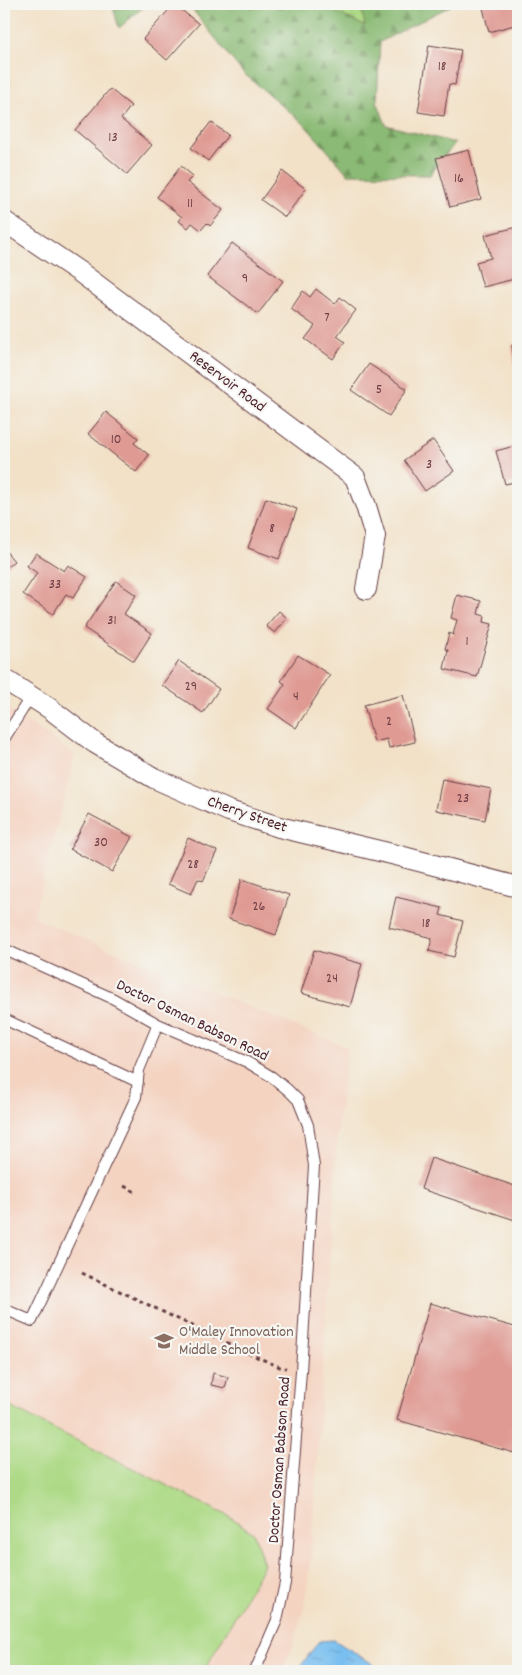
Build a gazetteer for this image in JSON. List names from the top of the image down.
{
  "streets": {
    "street": ["Reservoir Road", "Cherry Street"],
    "lane": ["Doctor Osman Babson Road"]
  },
  "places": {
    "school or university": ["O'Maley Innovation Middle School"]
  },
  "house_numbers": [
    "18",
    "13",
    "16",
    "11",
    "9",
    "7",
    "5",
    "10",
    "3",
    "8",
    "33",
    "31",
    "1",
    "29",
    "4",
    "2",
    "23",
    "30",
    "28",
    "26",
    "18",
    "24"
  ]
}
